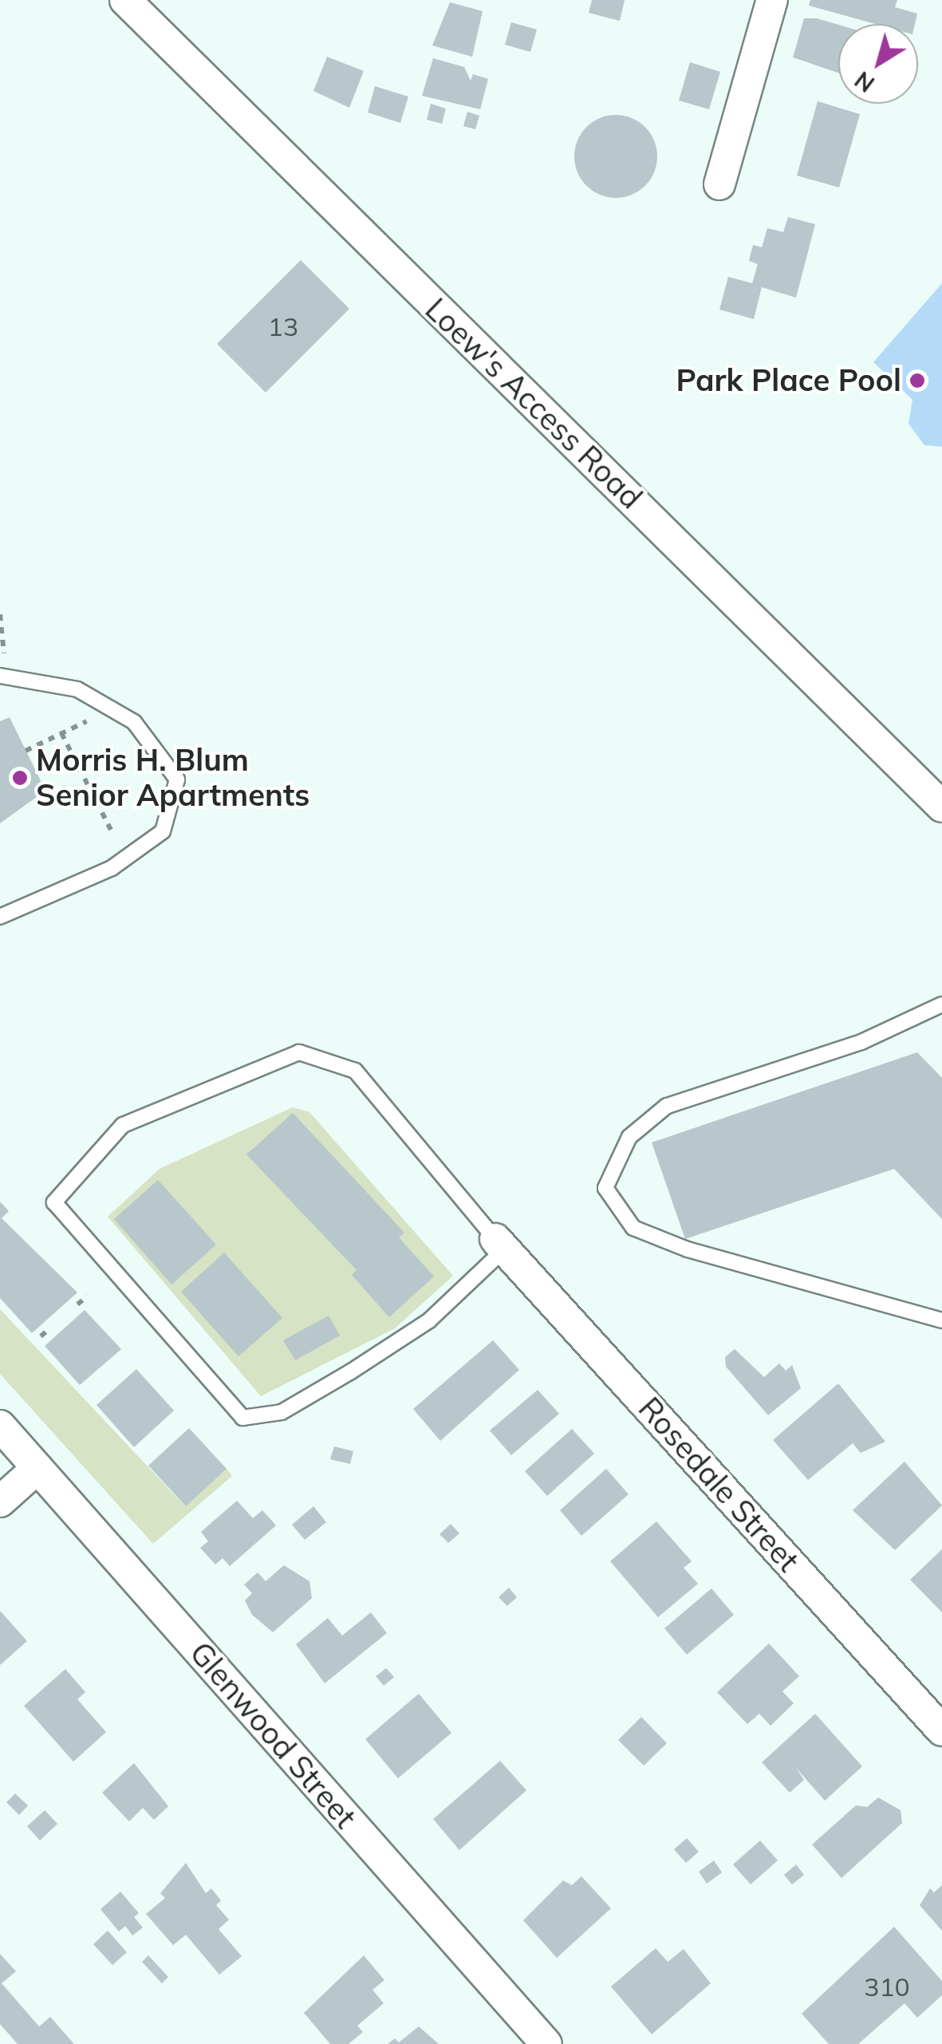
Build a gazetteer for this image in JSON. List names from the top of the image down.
{
  "streets": {
    "street": ["Loew's Access Road", "Rosedale Street", "Glenwood Street"]
  },
  "places": ["Park Place Pool", "Morris H. Blum Senior Apartments"],
  "house_numbers": ["13", "310"],
  "north": "bottom left"
}
